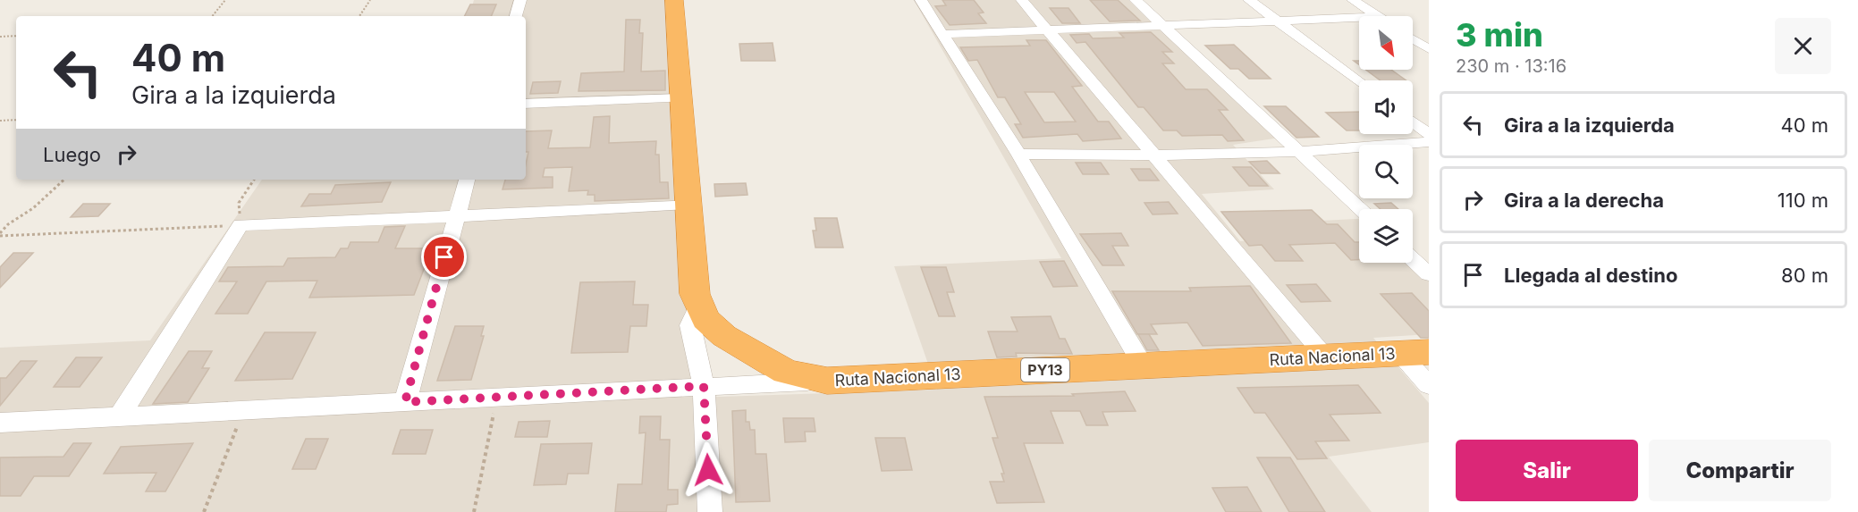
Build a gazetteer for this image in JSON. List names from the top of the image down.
{
  "streets": {
    "highway": ["Ruta Nacional 13", "PY13"]
  },
  "north": "bottom right",
  "page": {
    "heading": ["3 min", "230 m · 13:16"],
    "turn": ["40 m", "Gira a la izquierda"],
    "list": [
      {
        "name": "Gira a la izquierda",
        "value": "40 m"
      },
      {
        "name": "Gira a la derecha",
        "value": "110 m"
      },
      {
        "name": "Llegada al destino",
        "value": "80 m"
      }
    ],
    "then": "Luego",
    "buttons": ["Salir", "Compartir"]
  }
}
